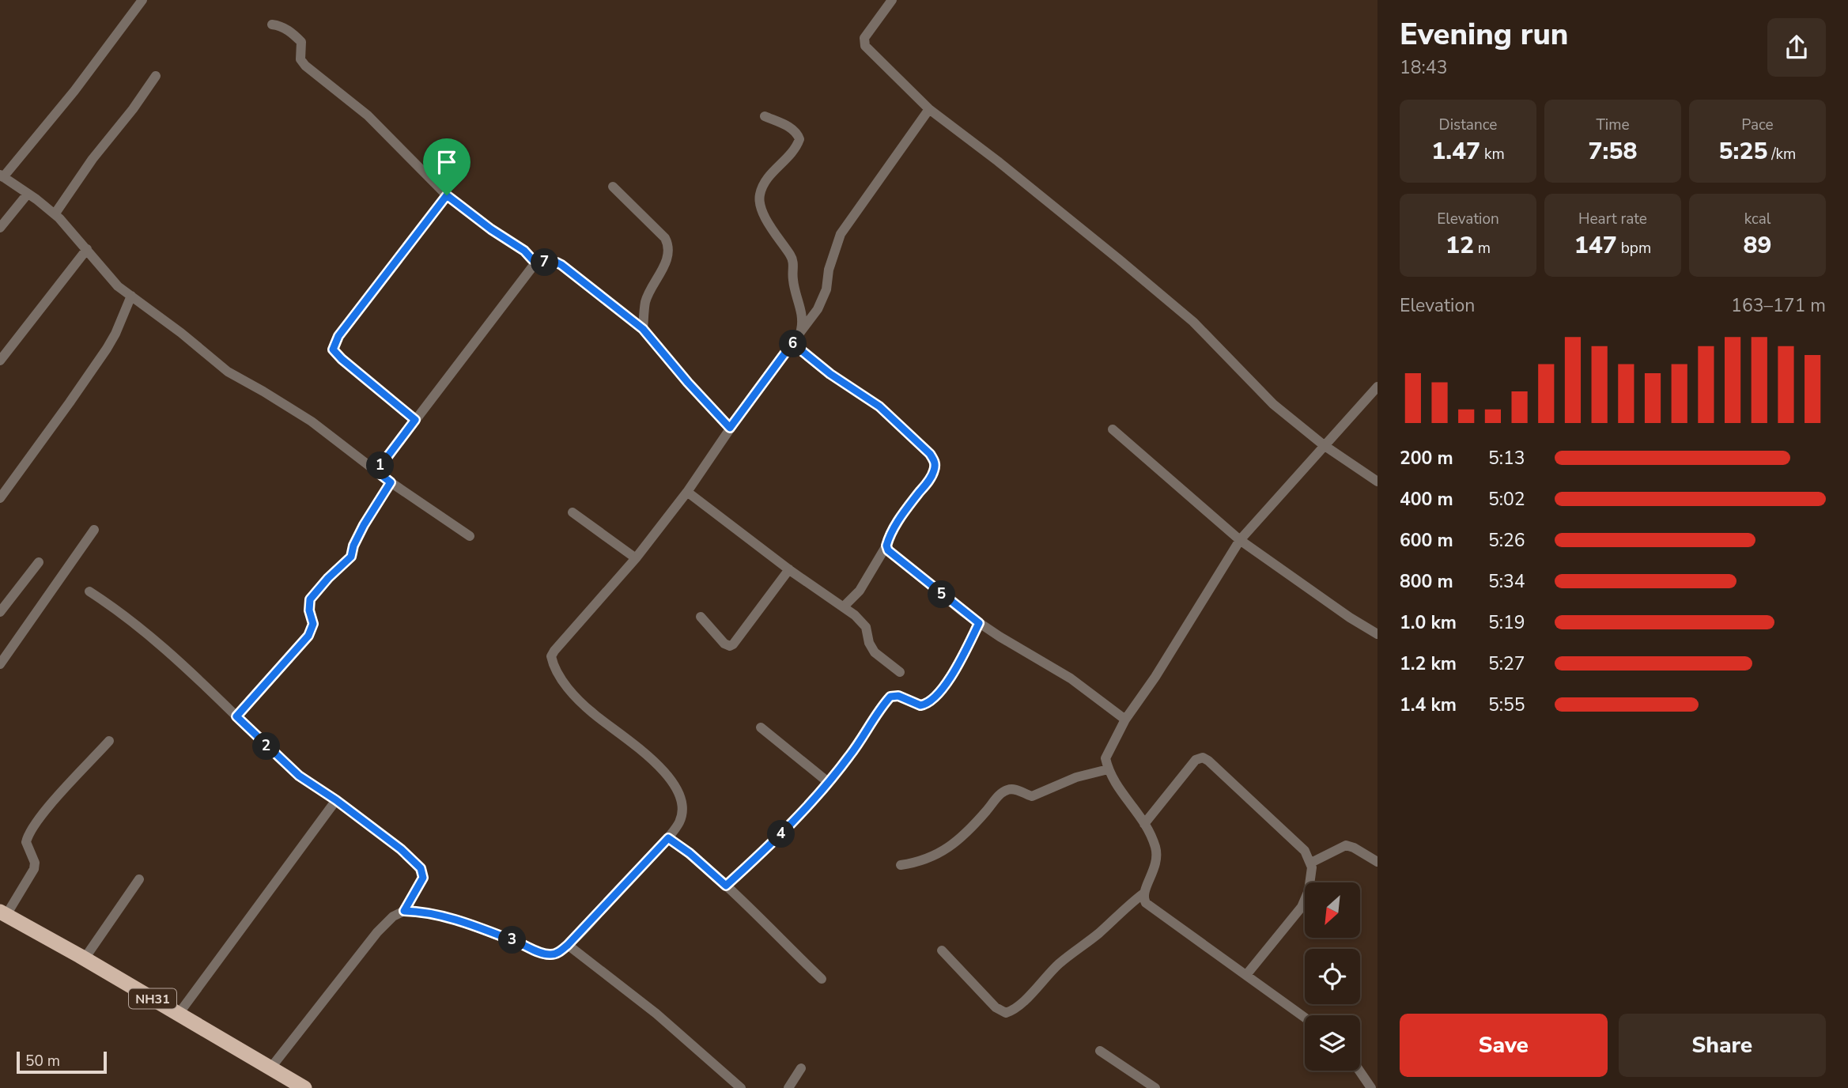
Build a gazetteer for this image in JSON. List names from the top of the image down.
{
  "streets": {
    "highway": ["NH31"]
  },
  "scale_bar": "50 m",
  "north": "bottom left",
  "page": {
    "heading": ["Evening run", "18:43"],
    "stats": [
      ["Distance", "1.47 km"],
      ["Time", "7:58"],
      ["Pace", "5:25 /km"],
      ["Elevation", "12 m"],
      ["Heart rate", "147 bpm"],
      ["kcal", "89"]
    ],
    "pins": [
      "7",
      "6",
      "1",
      "5",
      "2",
      "4",
      "3"
    ],
    "chart": ["Elevation", "163–171 m"],
    "list": [
      {
        "name": "200 m",
        "note": "5:13"
      },
      {
        "name": "400 m",
        "note": "5:02"
      },
      {
        "name": "600 m",
        "note": "5:26"
      },
      {
        "name": "800 m",
        "note": "5:34"
      },
      {
        "name": "1.0 km",
        "note": "5:19"
      },
      {
        "name": "1.2 km",
        "note": "5:27"
      },
      {
        "name": "1.4 km",
        "note": "5:55"
      }
    ],
    "buttons": ["Save", "Share"],
    "scale": "50 m"
  }
}
